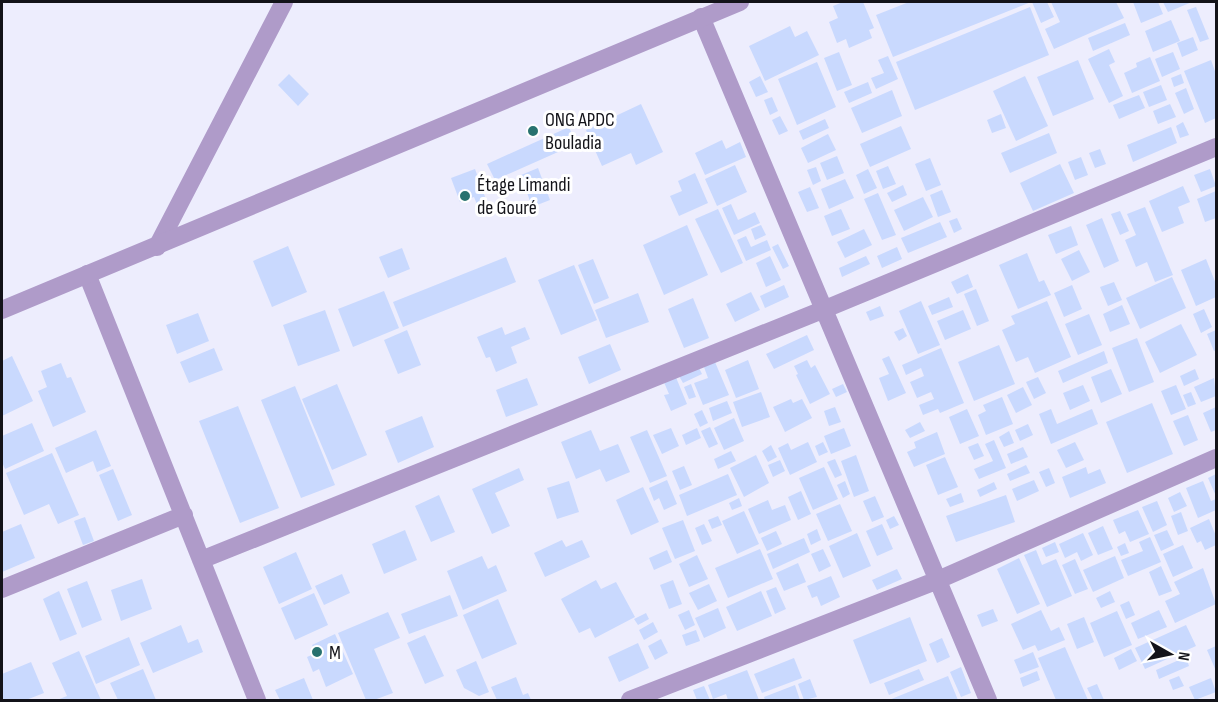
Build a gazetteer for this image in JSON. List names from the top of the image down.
{
  "places": ["ONG APDC Bouladia", "Étage Limandi de Gouré", "M"],
  "north": "right"
}
